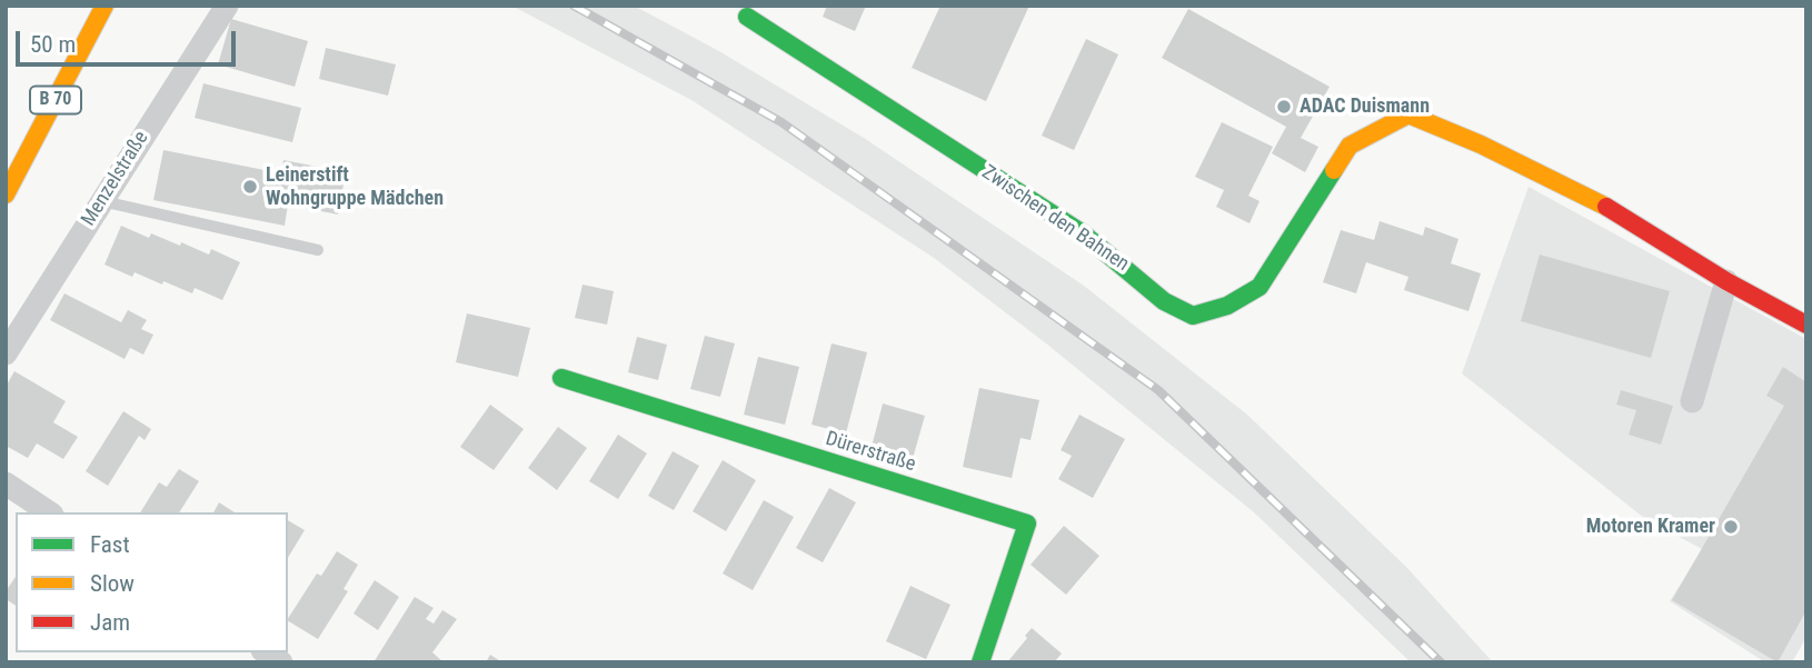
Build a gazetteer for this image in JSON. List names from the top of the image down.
{
  "streets": {
    "street": [
      "B 70",
      "Menzelstraße",
      "Zwischen den Bahnen",
      "Dürerstraße"
    ]
  },
  "places": ["ADAC Duismann", "Leinerstift Wohngruppe Mädchen", "Motoren Kramer"],
  "legend": ["Fast", "Slow", "Jam"],
  "scale_bar": "50 m"
}
